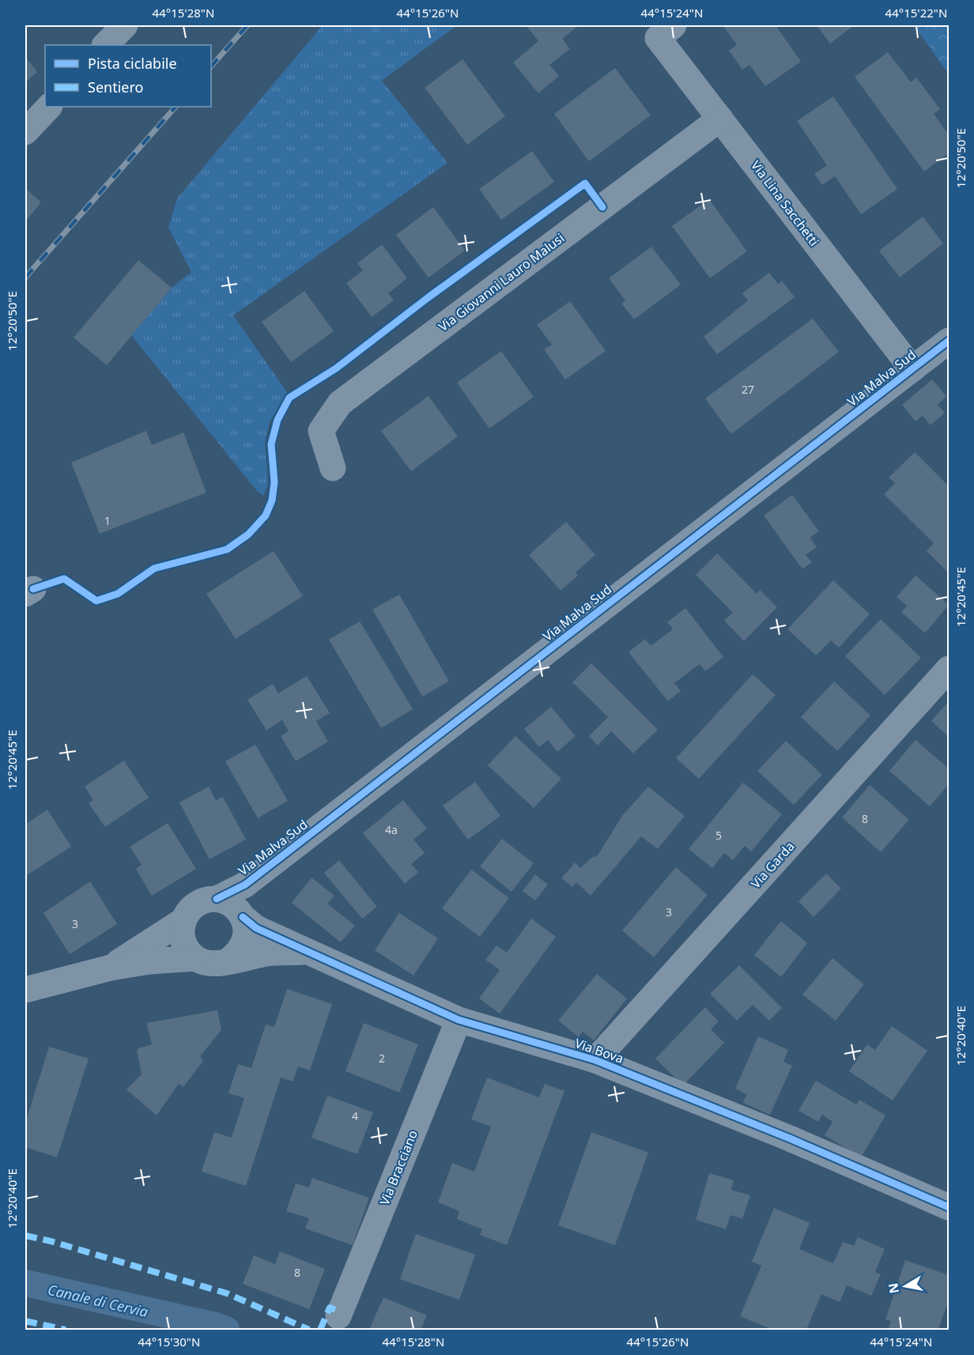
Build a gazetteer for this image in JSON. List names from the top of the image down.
{
  "streets": {
    "street": [
      "Via Lina Sacchetti",
      "Via Giovanni Lauro Malusi",
      "Via Malva Sud",
      "Via Garda",
      "Via Bova",
      "Via Bracciano"
    ]
  },
  "crossings": [
    ["Via Lina Sacchetti", "Via Giovanni Lauro Malusi"],
    ["Via Lina Sacchetti", "Via Malva Sud"],
    ["Via Malva Sud", "Via Bova"],
    ["Via Garda", "Via Bova"],
    ["Via Bova", "Via Bracciano"]
  ],
  "water": ["Canale di Cervia"],
  "house_numbers": [
    "27",
    "1",
    "8",
    "4a",
    "5",
    "3",
    "3",
    "2",
    "4",
    "8"
  ],
  "legend": ["Pista ciclabile", "Sentiero"],
  "north": "left",
  "coordinates": [
    "44°15'28\"N",
    "44°15'26\"N",
    "44°15'24\"N",
    "44°15'22\"N",
    "12°20'50\"E",
    "12°20'45\"E",
    "12°20'40\"E",
    "44°15'30\"N"
  ]
}
